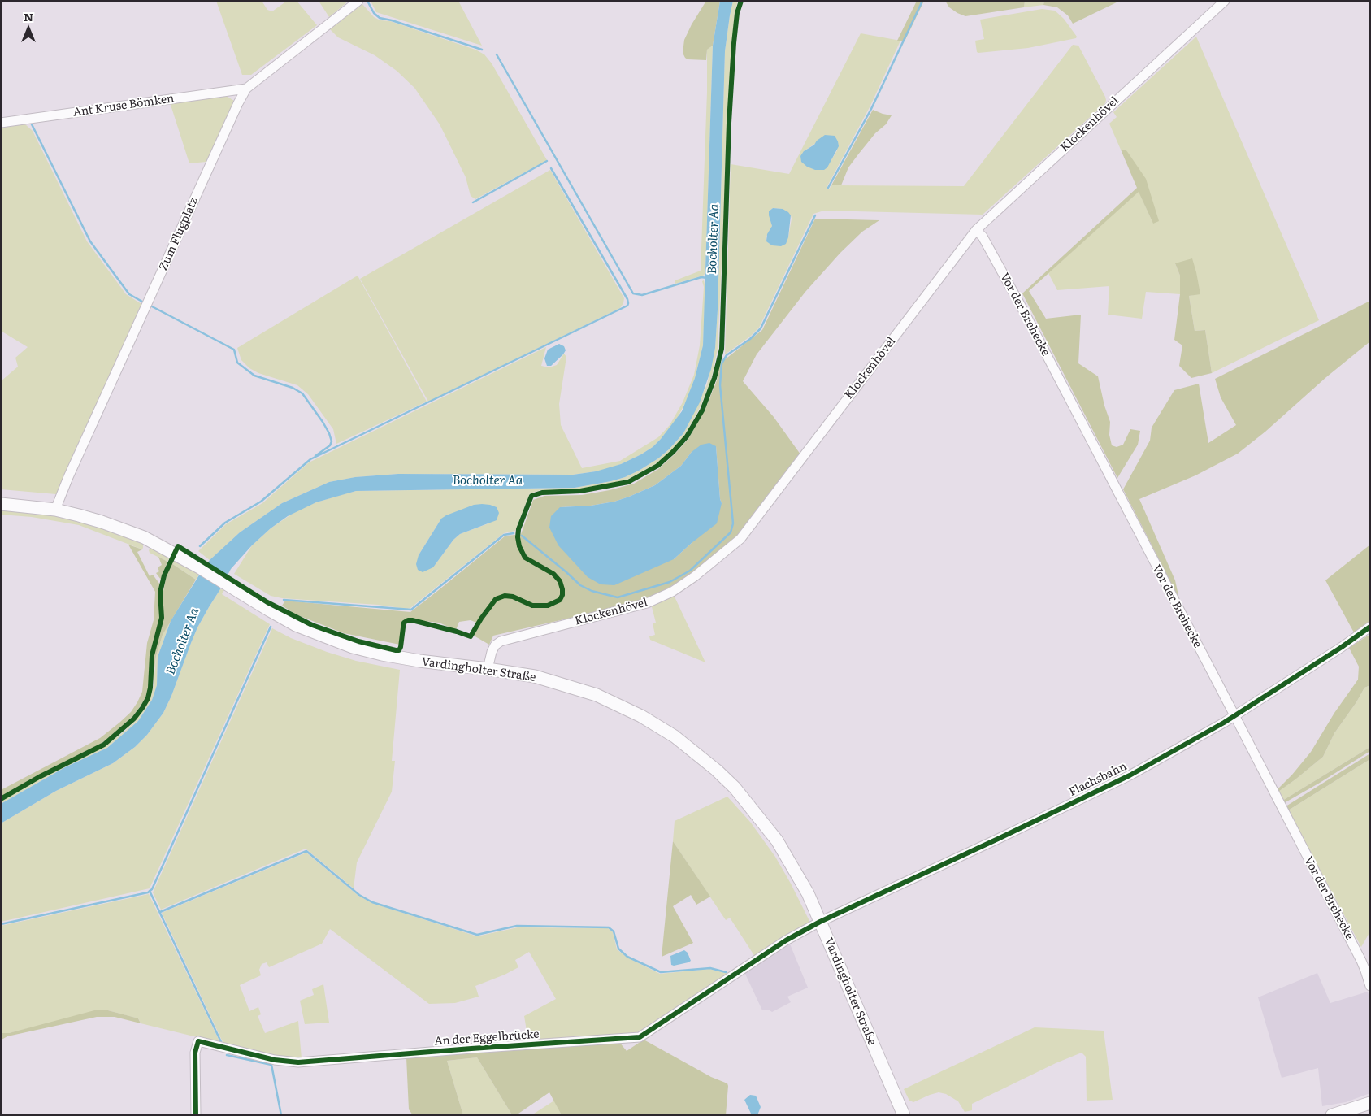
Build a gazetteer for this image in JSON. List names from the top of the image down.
{
  "streets": {
    "street": [
      "Ant Kruse Bömken",
      "Klockenhövel",
      "Zum Flugplatz",
      "Vor der Brehecke",
      "Vardingholter Straße",
      "Flachsbahn",
      "An der Eggelbrücke"
    ]
  },
  "crossings": [
    ["Ant Kruse Bömken", "Zum Flugplatz"],
    ["Klockenhövel", "Vor der Brehecke"],
    ["Klockenhövel", "Vardingholter Straße"],
    ["Zum Flugplatz", "Vardingholter Straße"],
    ["Vor der Brehecke", "Flachsbahn"],
    ["Vardingholter Straße", "Flachsbahn"],
    ["Vardingholter Straße", "An der Eggelbrücke"],
    ["Flachsbahn", "An der Eggelbrücke"]
  ],
  "water": ["Bocholter Aa"],
  "north": "top"
}
